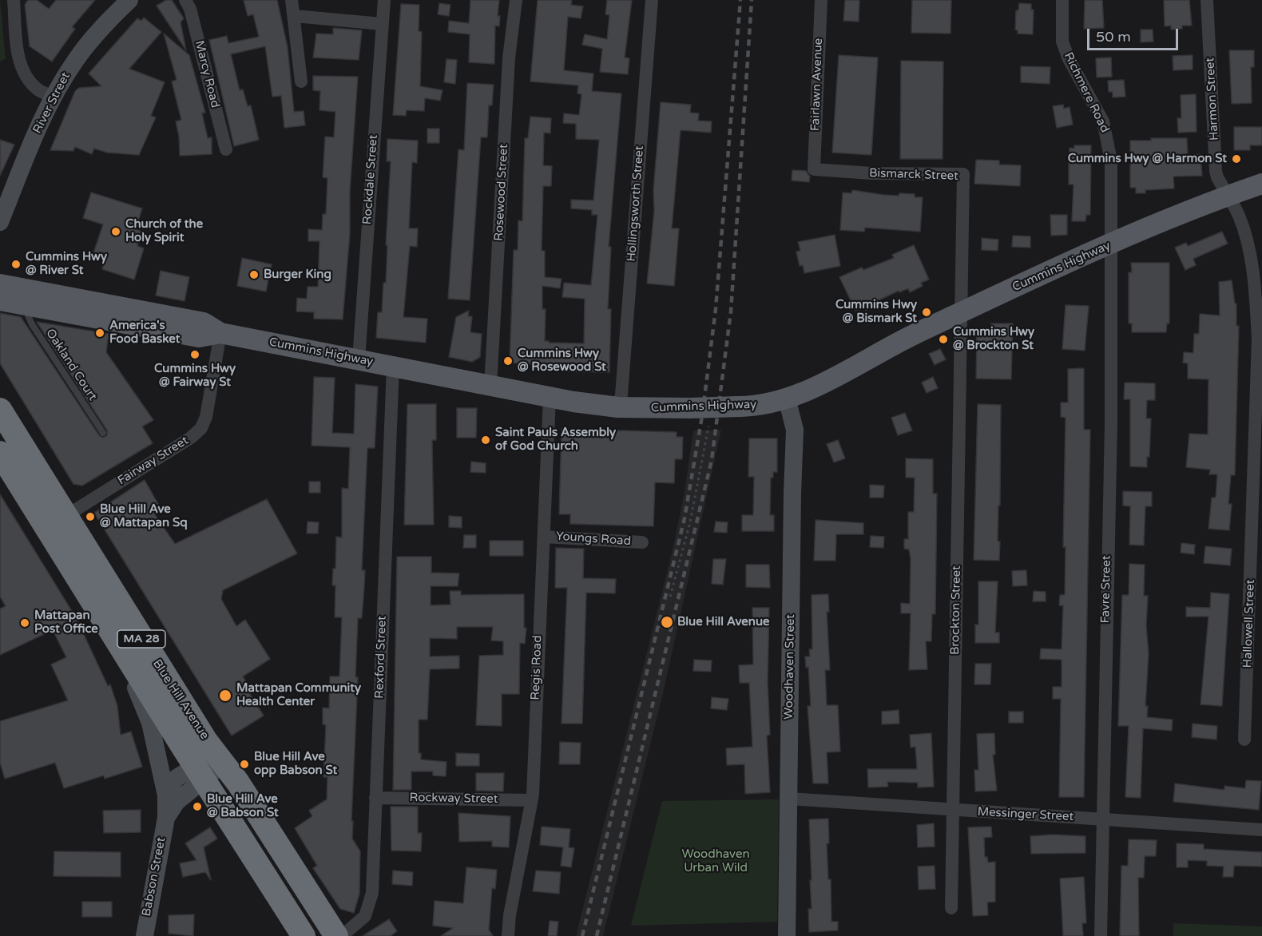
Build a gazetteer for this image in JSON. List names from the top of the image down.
{
  "streets": {
    "highway": ["MA 28", "Blue Hill Avenue"],
    "main road": [
      "River Street",
      "Cummins Highway",
      "Woodhaven Street",
      "Babson Street"
    ],
    "street": [
      "Marcy Road",
      "Fairlawn Avenue",
      "Richmere Road",
      "Harmon Street",
      "Bismarck Street",
      "Rockdale Street",
      "Rosewood Street",
      "Hollingsworth Street",
      "Fairway Street",
      "Youngs Road",
      "Favre Street",
      "Brockton Street",
      "Hallowell Street",
      "Rexford Street",
      "Regis Road",
      "Rockway Street",
      "Messinger Street"
    ],
    "lane": ["Oakland Court"]
  },
  "crossings": [
    ["Fairlawn Avenue", "Bismarck Street"],
    ["Richmere Road", "Cummins Highway"],
    ["Richmere Road", "Favre Street"],
    ["Harmon Street", "Cummins Highway"],
    ["Harmon Street", "Hallowell Street"],
    ["Bismarck Street", "Cummins Highway"],
    ["Bismarck Street", "Brockton Street"],
    ["Rockdale Street", "Cummins Highway"],
    ["Rosewood Street", "Cummins Highway"],
    ["Hollingsworth Street", "Cummins Highway"],
    ["Cummins Highway", "Oakland Court"],
    ["Cummins Highway", "Fairway Street"],
    ["Cummins Highway", "Favre Street"],
    ["Cummins Highway", "Brockton Street"],
    ["Cummins Highway", "Hallowell Street"],
    ["Cummins Highway", "Rexford Street"],
    ["Cummins Highway", "Woodhaven Street"],
    ["Cummins Highway", "Regis Road"],
    ["Fairway Street", "Blue Hill Avenue"],
    ["Youngs Road", "Regis Road"],
    ["Favre Street", "Messinger Street"],
    ["Brockton Street", "Messinger Street"],
    ["Rexford Street", "Rockway Street"],
    ["Woodhaven Street", "Messinger Street"],
    ["Regis Road", "Rockway Street"],
    ["Blue Hill Avenue", "Babson Street"]
  ],
  "parks": ["Woodhaven Urban Wild"],
  "places": [
    "Cummins Hwy @ Harmon St",
    "Church of the Holy Spirit",
    "Cummins Hwy @ River St",
    "Burger King",
    "Cummins Hwy @ Bismark St",
    "America's Food Basket",
    "Cummins Hwy @ Brockton St",
    "Cummins Hwy @ Fairway St",
    "Cummins Hwy @ Rosewood St",
    "Saint Pauls Assembly of God Church",
    "Blue Hill Ave @ Mattapan Sq",
    "Blue Hill Avenue",
    "Mattapan Post Office",
    "Mattapan Community Health Center",
    "Blue Hill Ave opp Babson St",
    "Blue Hill Ave @ Babson St"
  ],
  "scale_bar": "50 m"
}
